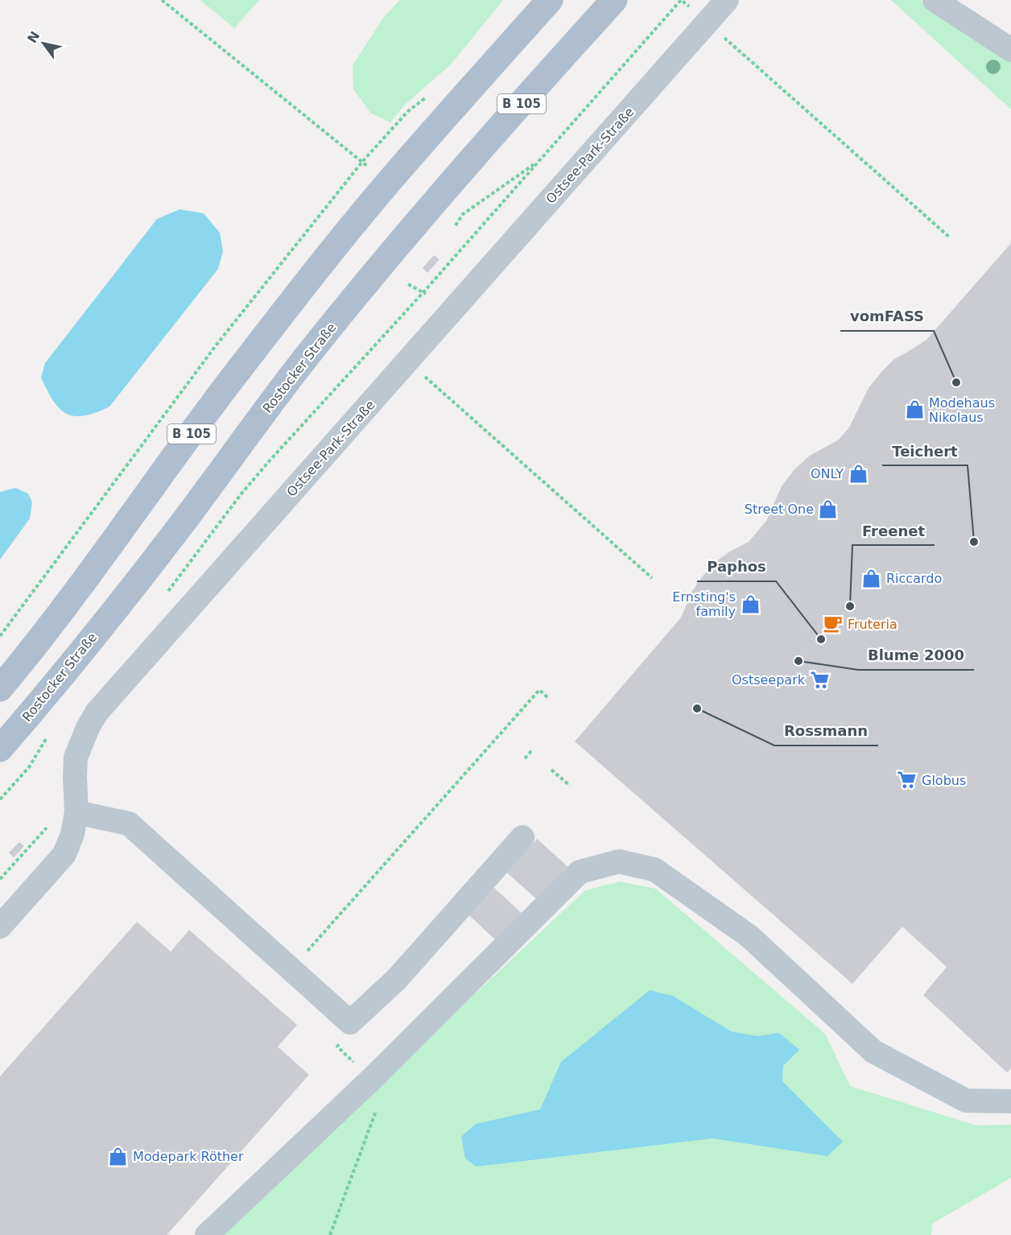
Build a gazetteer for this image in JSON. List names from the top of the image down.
{
  "streets": {
    "main road": ["B 105", "Rostocker Straße"],
    "street": ["Ostsee-Park-Straße"]
  },
  "places": {
    "other": [
      "vomFASS",
      "Teichert",
      "Freenet",
      "Paphos",
      "Blume 2000",
      "Rossmann"
    ],
    "shop": [
      "Modehaus Nikolaus",
      "ONLY",
      "Street One",
      "Riccardo",
      "Ernsting's family",
      "Modepark Röther"
    ],
    "cafe": ["Fruteria"],
    "supermarket": ["Ostseepark", "Globus"]
  },
  "north": "top left"
}
